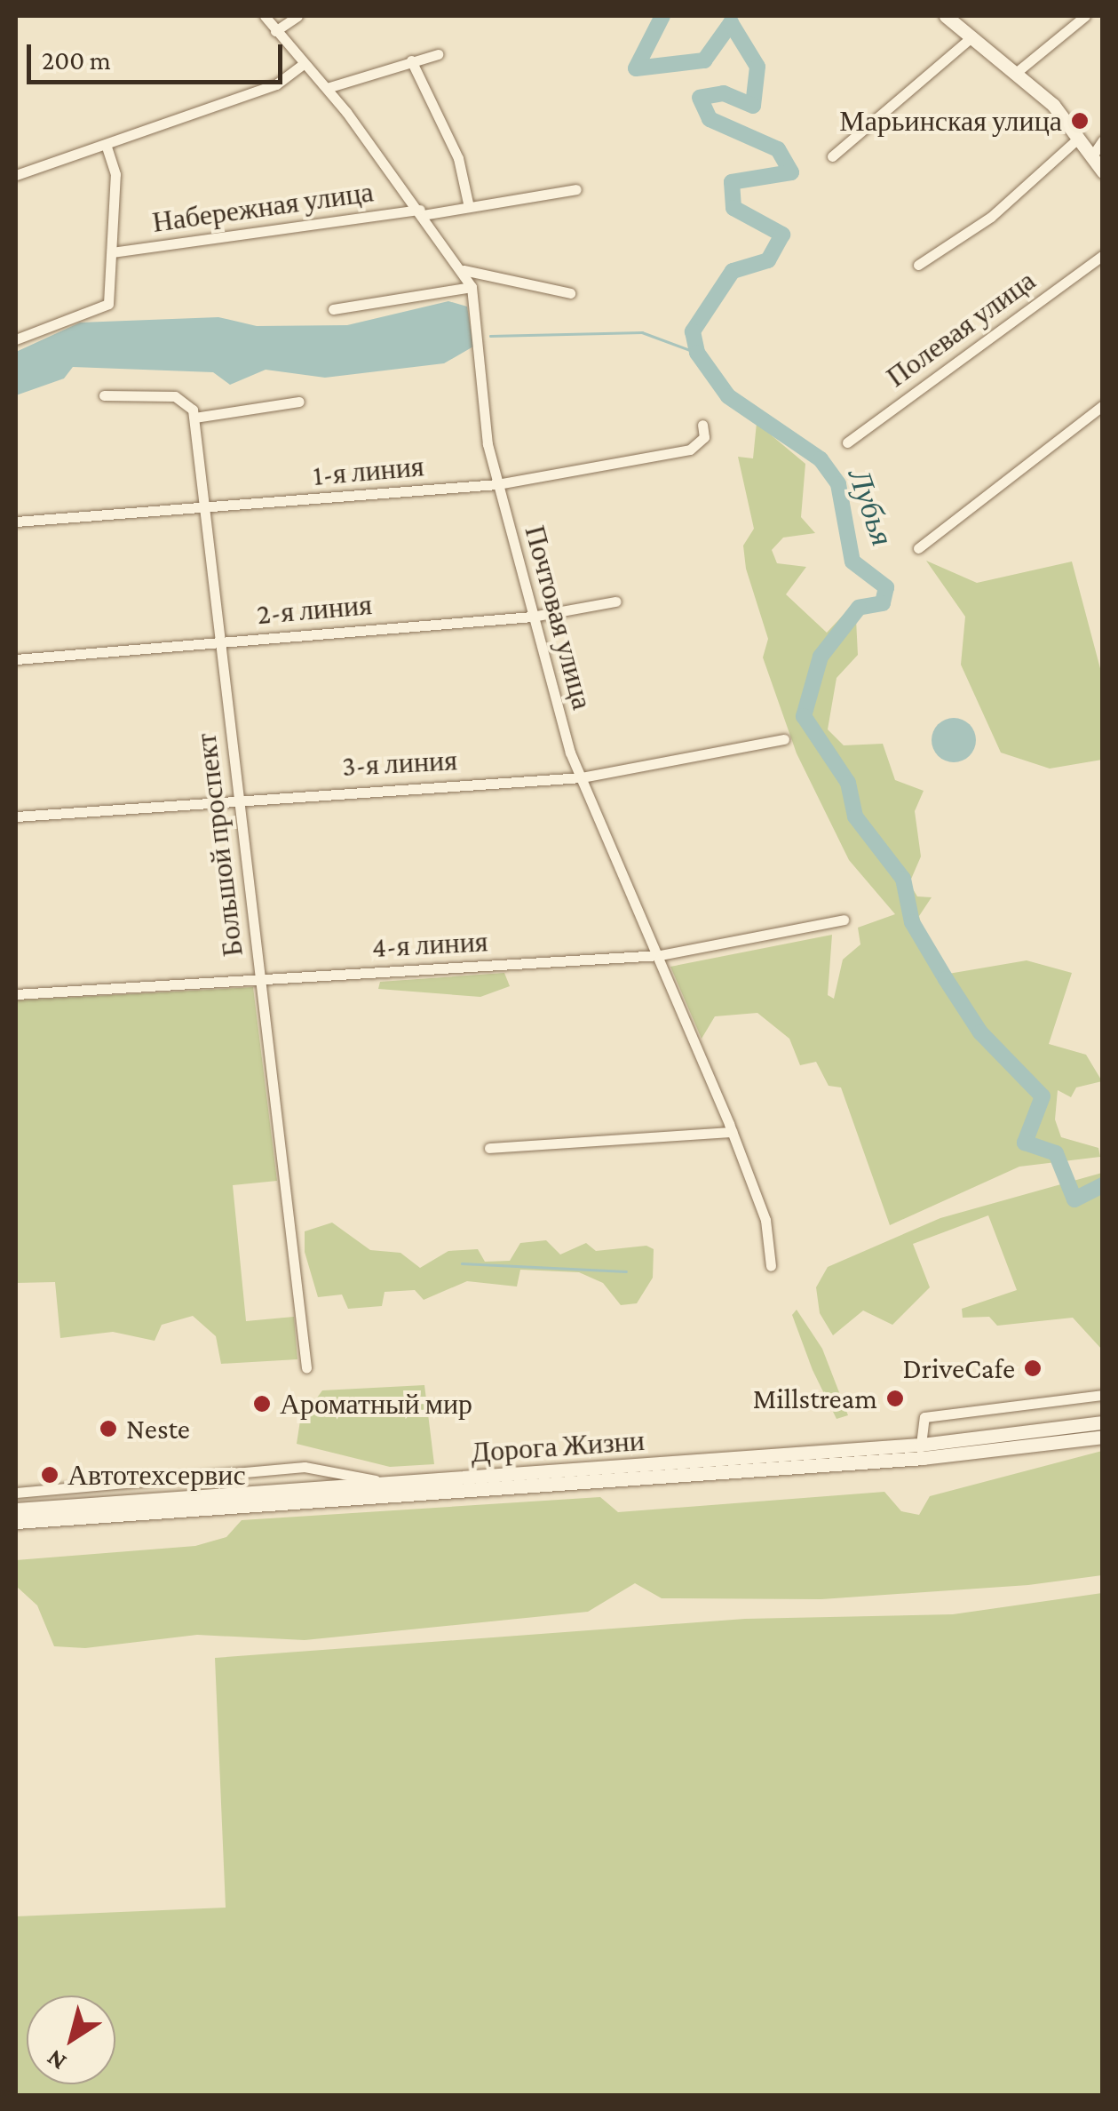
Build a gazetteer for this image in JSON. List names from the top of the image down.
{
  "streets": {
    "main road": ["Дорога Жизни"],
    "street": [
      "Набережная улица",
      "Полевая улица",
      "1-я линия",
      "2-я линия",
      "Почтовая улица",
      "3-я линия",
      "Большой проспект",
      "4-я линия"
    ]
  },
  "crossings": [
    ["Набережная улица", "Почтовая улица"],
    ["1-я линия", "Почтовая улица"],
    ["1-я линия", "Большой проспект"],
    ["2-я линия", "Почтовая улица"],
    ["2-я линия", "Большой проспект"],
    ["Почтовая улица", "3-я линия"],
    ["Почтовая улица", "4-я линия"],
    ["3-я линия", "Большой проспект"],
    ["Большой проспект", "4-я линия"]
  ],
  "water": ["Лубья"],
  "places": [
    "Марьинская улица",
    "DriveCafe",
    "Millstream",
    "Ароматный мир",
    "Neste",
    "Автотехсервис"
  ],
  "scale_bar": "200 m",
  "north": "bottom left"
}
